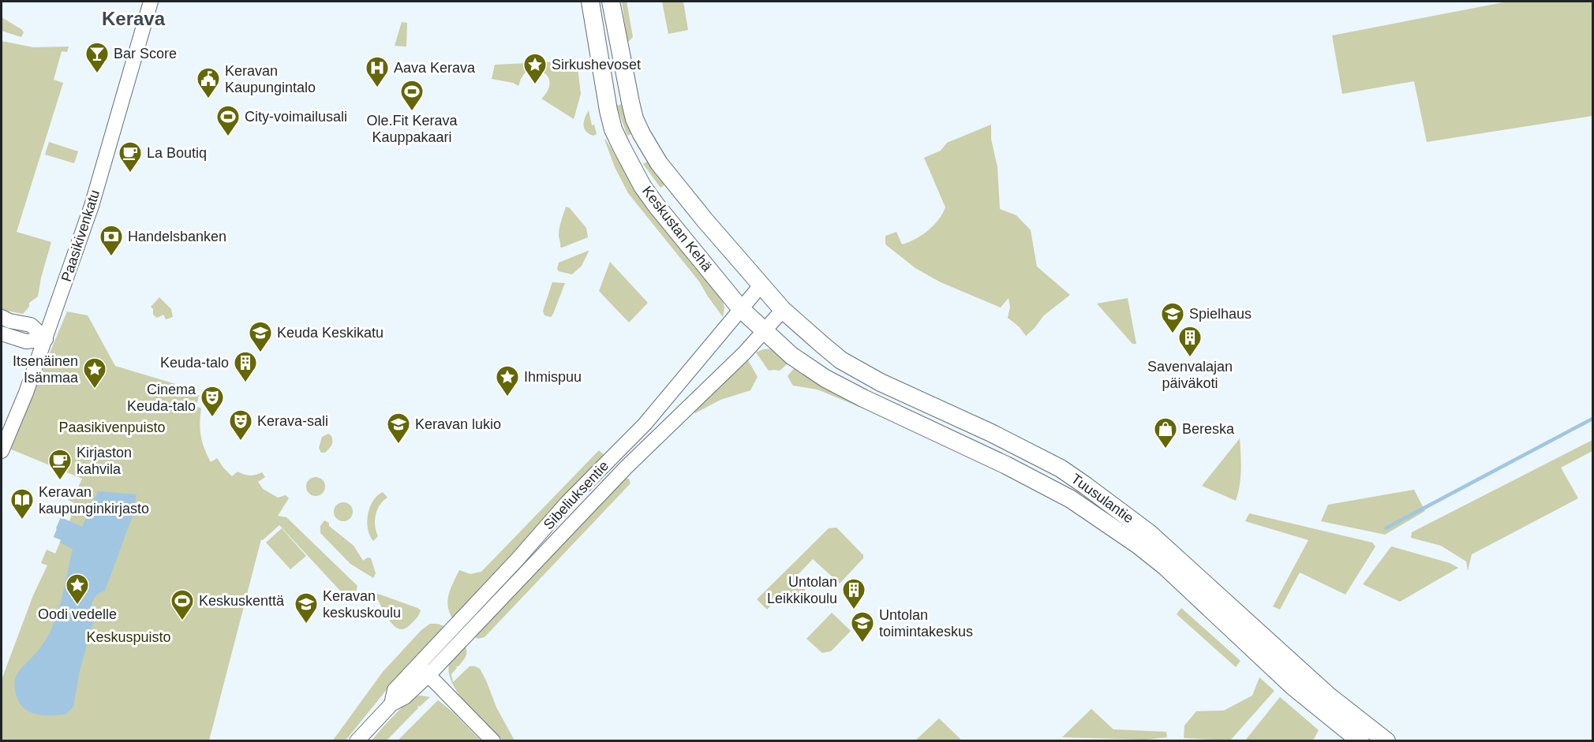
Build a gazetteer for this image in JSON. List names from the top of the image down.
{
  "streets": {
    "main road": ["Keskustan Kehä", "Tuusulantie"],
    "street": ["Paasikivenkatu", "Sibeliuksentie"]
  },
  "crossings": [
    ["Keskustan Kehä", "Sibeliuksentie"],
    ["Keskustan Kehä", "Tuusulantie"],
    ["Sibeliuksentie", "Tuusulantie"]
  ],
  "districts": ["Kerava"],
  "parks": ["Paasikivenpuisto", "Keskuspuisto"],
  "places": {
    "bar": ["Bar Score"],
    "place": [
      "Sirkushevoset",
      "Itsenäinen Isänmaa",
      "Ihmispuu",
      "Oodi vedelle"
    ],
    "hospital": ["Aava Kerava"],
    "public building": ["Keravan Kaupungintalo"],
    "sports": ["Ole.Fit Kerava Kauppakaari", "City-voimailusali", "Keskuskenttä"],
    "cafe": ["La Boutiq", "Kirjaston kahvila"],
    "bank": ["Handelsbanken"],
    "school or university": [
      "Spielhaus",
      "Keuda Keskikatu",
      "Keravan lukio",
      "Keravan keskuskoulu",
      "Untolan toimintakeskus"
    ],
    "building": ["Savenvalajan päiväkoti", "Keuda-talo", "Untolan Leikkikoulu"],
    "theatre": ["Cinema Keuda-talo", "Kerava-sali"],
    "shop": ["Bereska"],
    "library": ["Keravan kaupunginkirjasto"]
  }
}
